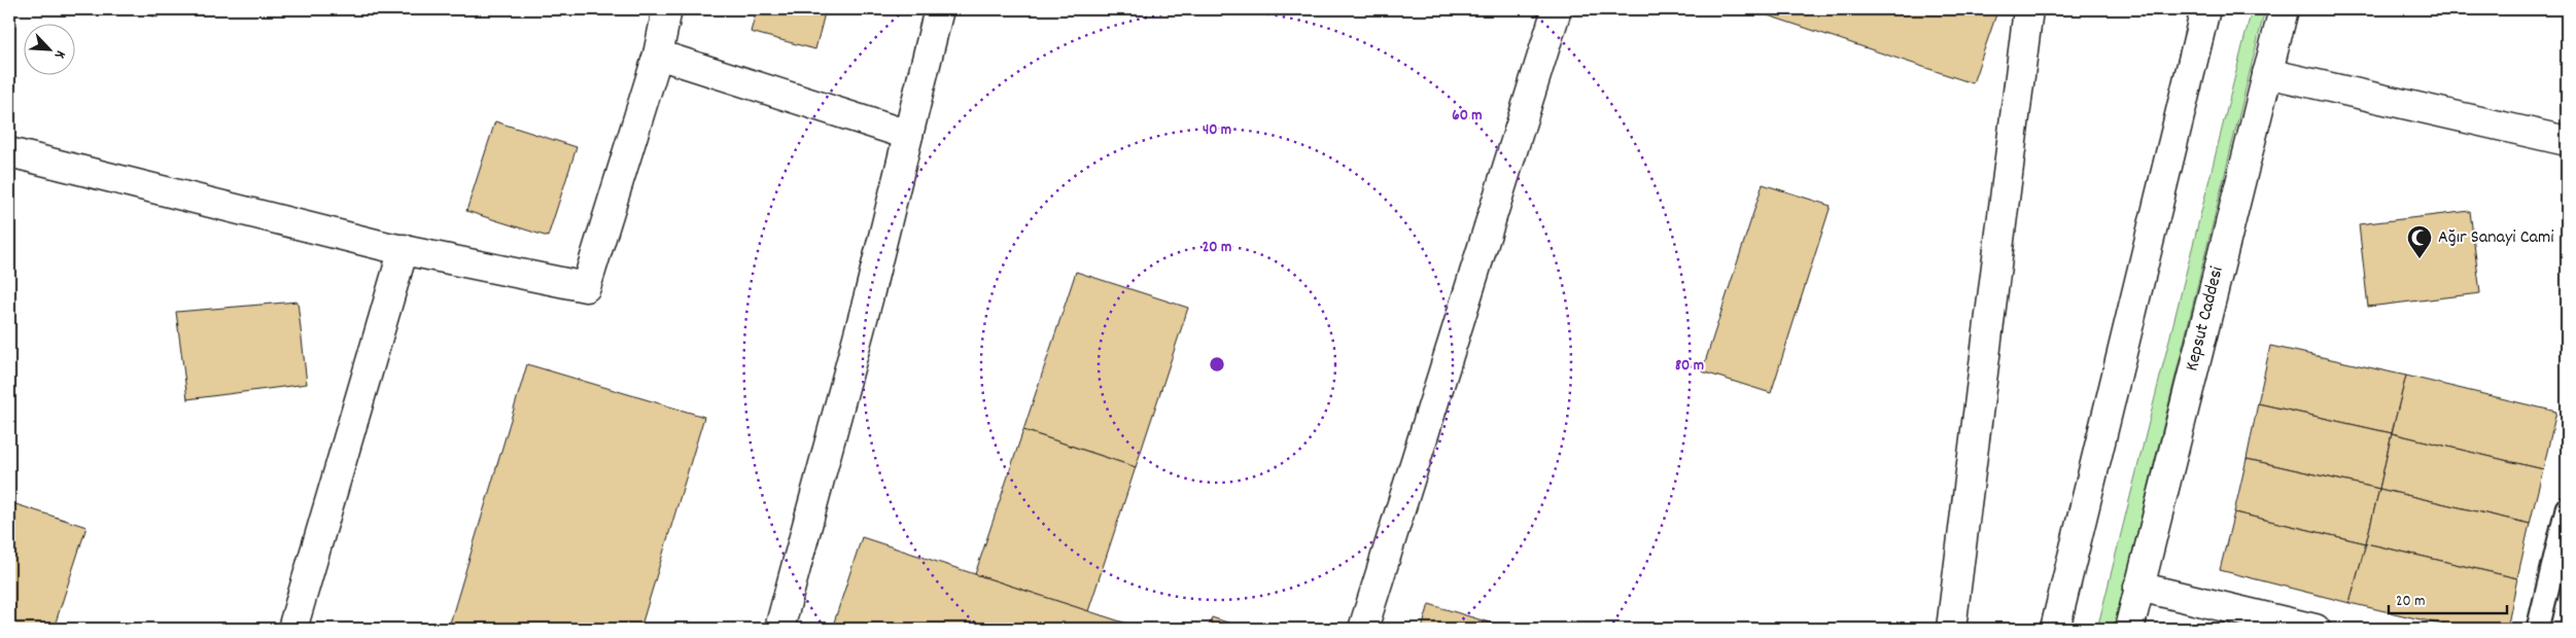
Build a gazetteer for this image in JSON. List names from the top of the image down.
{
  "streets": {
    "street": ["Kepsut Caddesi"]
  },
  "places": {
    "mosque": ["Ağır Sanayi Cami"]
  },
  "scale_bar": "20 m",
  "north": "bottom right",
  "rings": [
    "60 m",
    "40 m",
    "20 m",
    "80 m"
  ]
}
